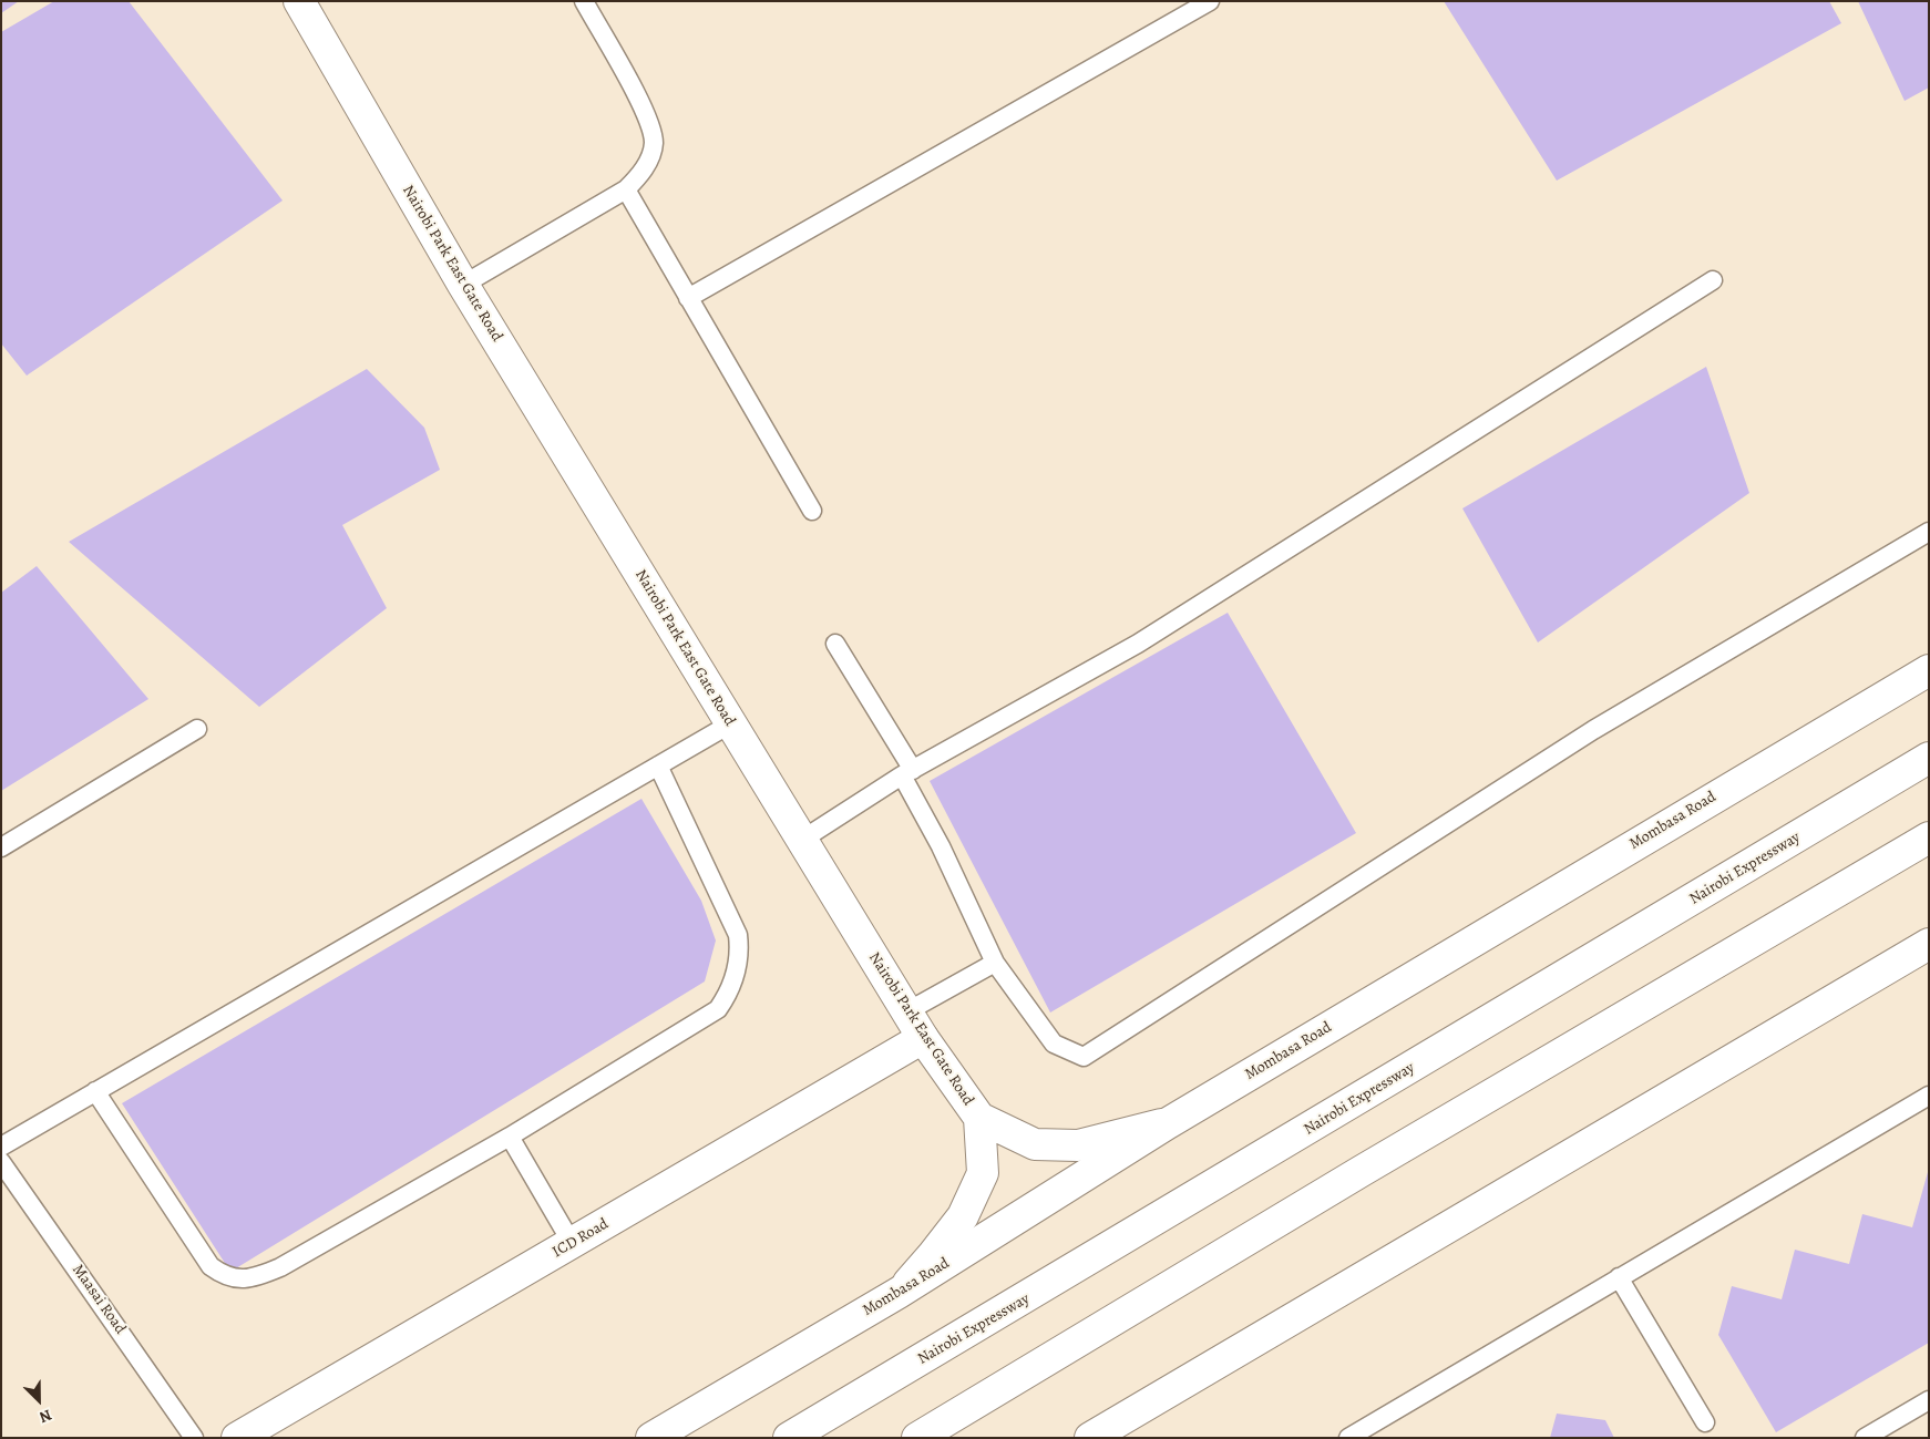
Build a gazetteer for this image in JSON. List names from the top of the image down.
{
  "streets": {
    "main road": [
      "Nairobi Park East Gate Road",
      "Mombasa Road",
      "Nairobi Expressway",
      "ICD Road"
    ],
    "lane": ["Maasai Road"]
  },
  "crossings": [
    ["Nairobi Park East Gate Road", "Mombasa Road"],
    ["Nairobi Park East Gate Road", "ICD Road"]
  ],
  "north": "bottom right"
}
